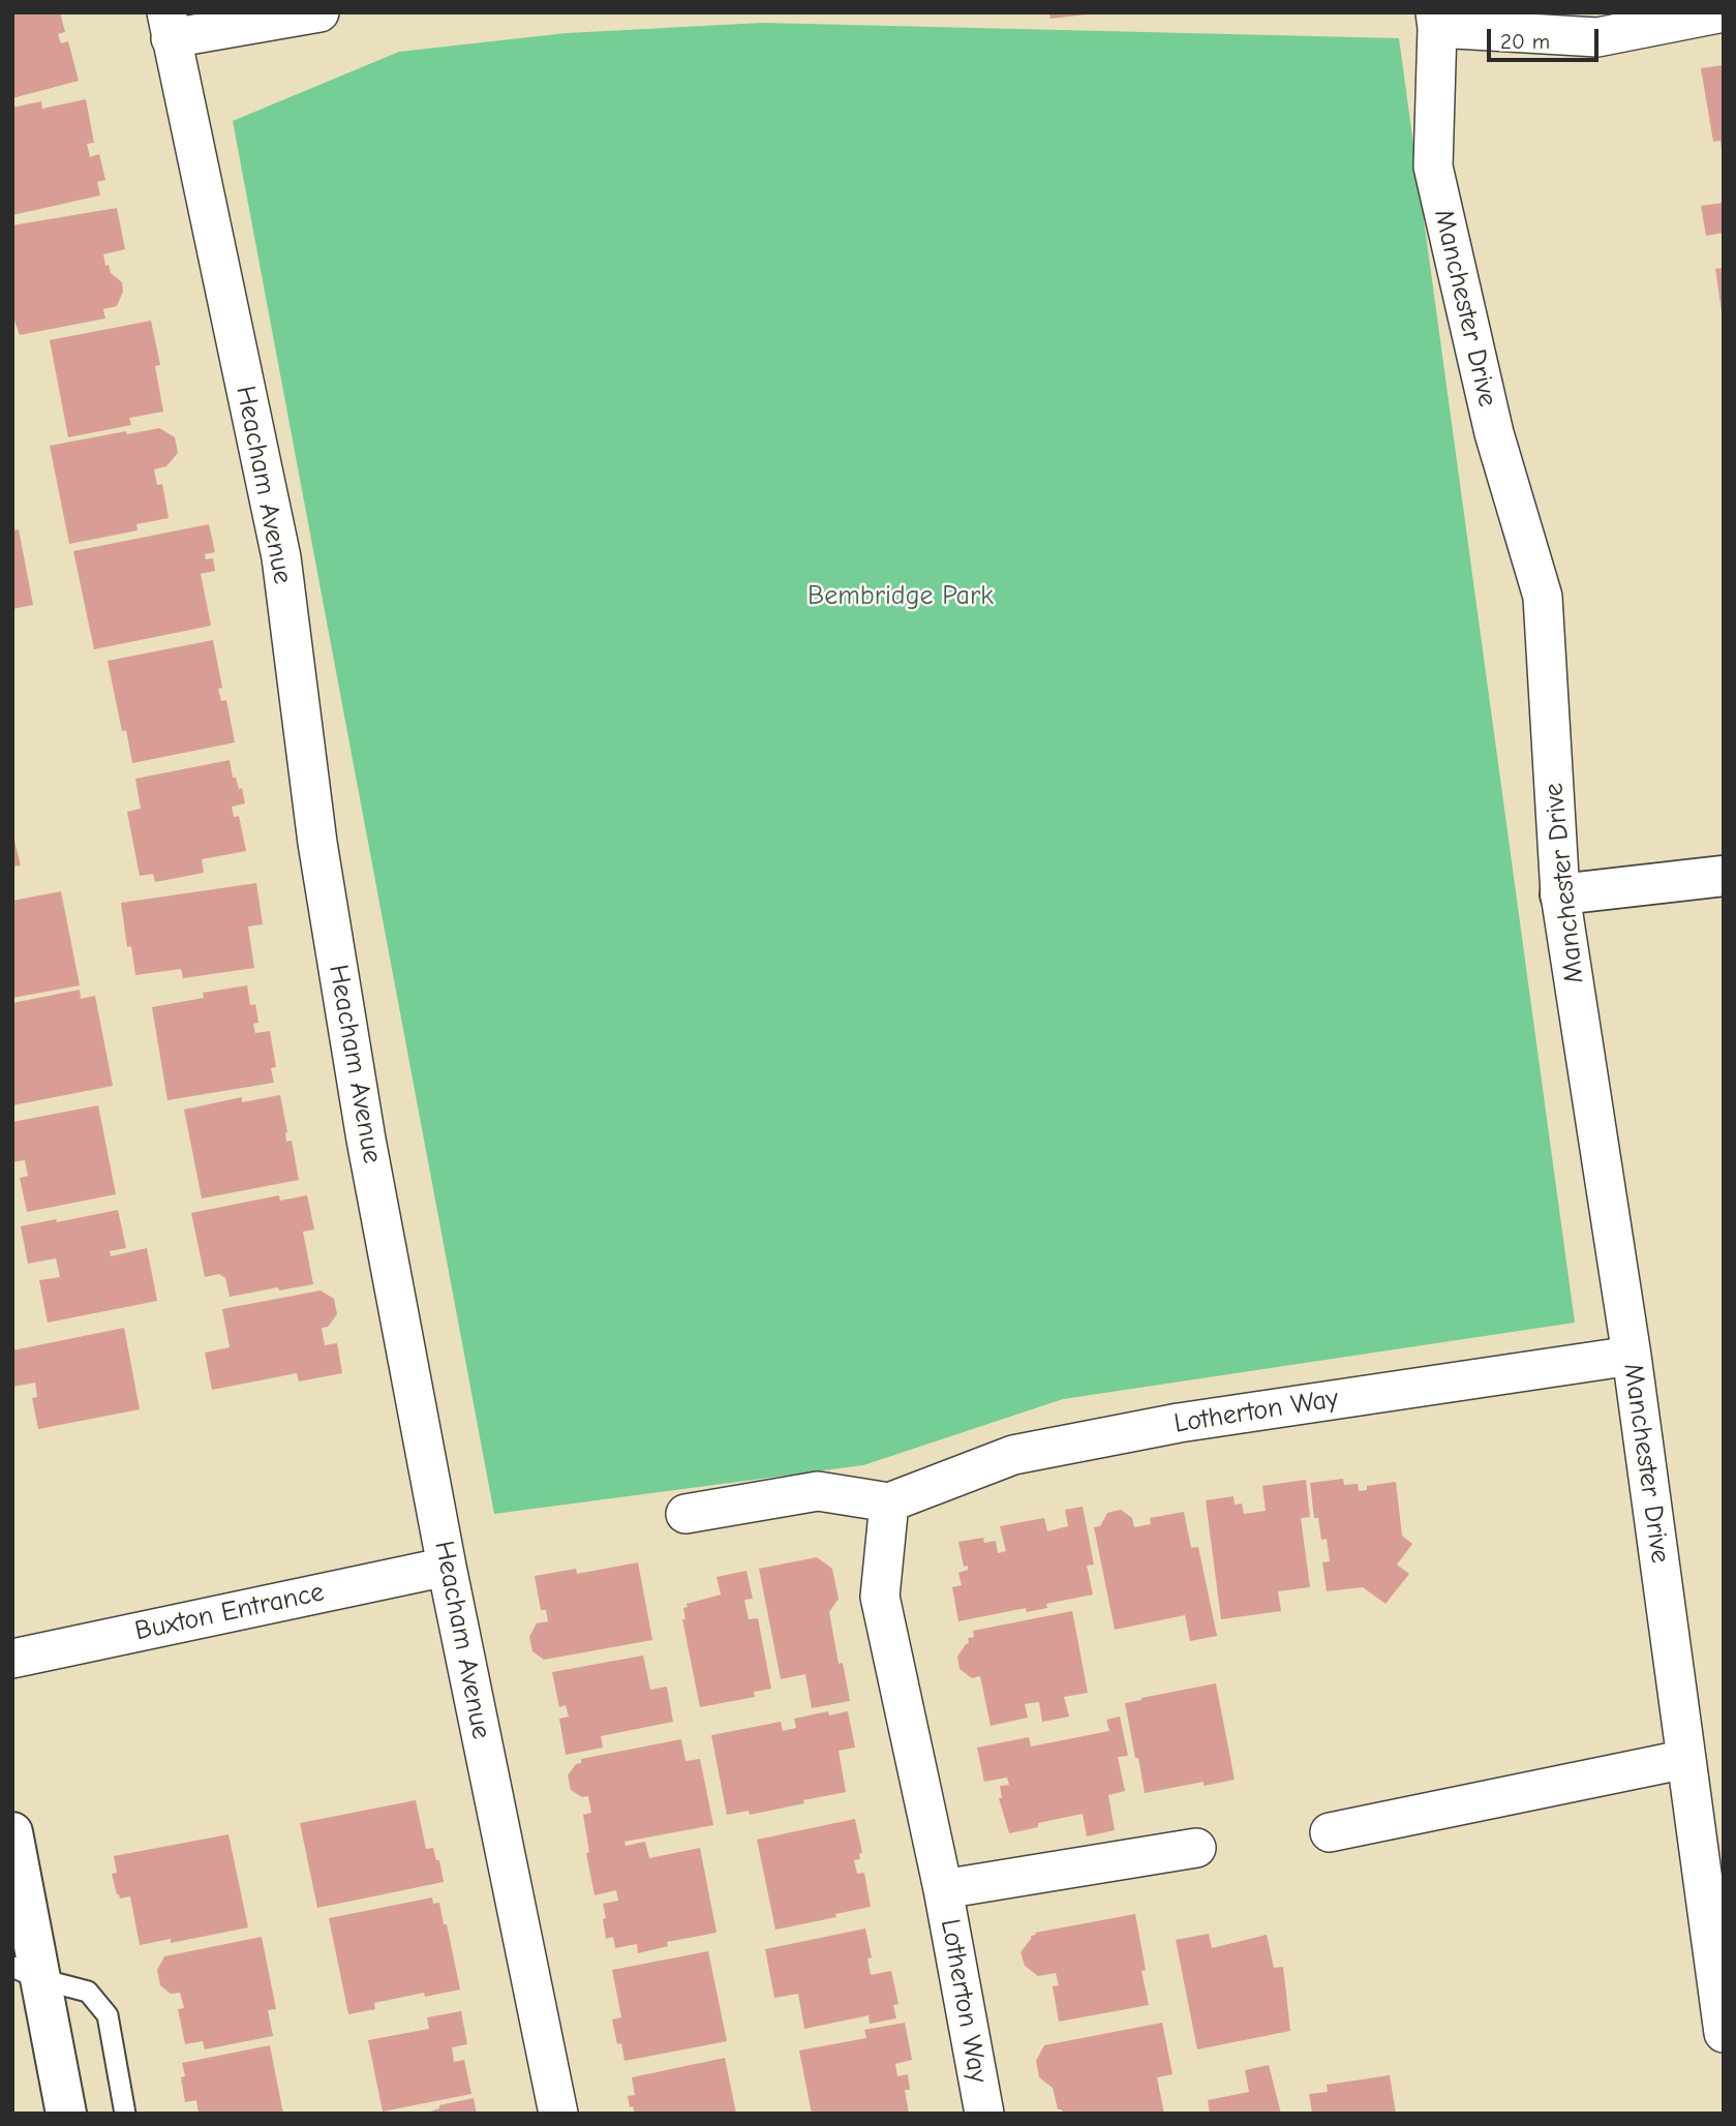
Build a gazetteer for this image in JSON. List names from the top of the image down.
{
  "streets": {
    "street": [
      "Manchester Drive",
      "Heacham Avenue",
      "Lotherton Way",
      "Buxton Entrance"
    ]
  },
  "crossings": [
    ["Manchester Drive", "Lotherton Way"],
    ["Heacham Avenue", "Buxton Entrance"]
  ],
  "parks": ["Bembridge Park"],
  "scale_bar": "20 m"
}
